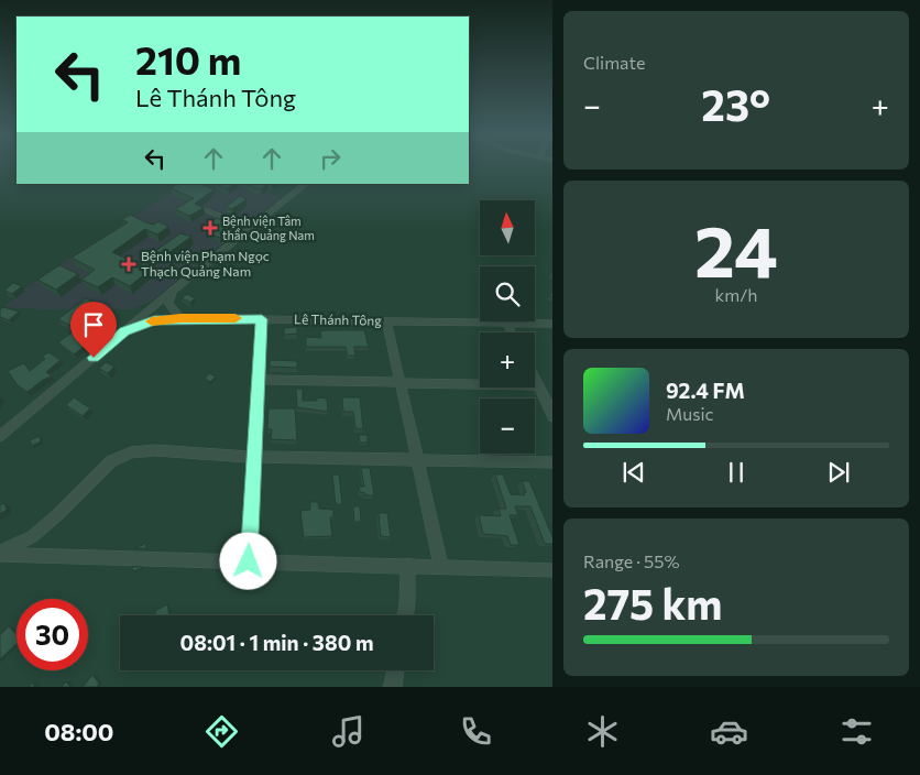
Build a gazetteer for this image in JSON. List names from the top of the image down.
{
  "streets": {
    "street": ["Lê Thánh Tông"]
  },
  "places": {
    "health": ["Bệnh viện Tâm thần Quảng Nam", "Bệnh viện Phạm Ngọc Thạch Quảng Nam"]
  },
  "north": "top",
  "page": {
    "tile": [
      "Climate",
      ["24", "km/h"],
      ["Range · 55%", "275 km"]
    ],
    "turn": ["210 m", "Lê Thánh Tông"],
    "heat": ["−", "23°", "+"],
    "map_buttons": ["+", "−"],
    "song": ["92.4 FM", "Music"],
    "limit": "30",
    "trip": "08:01 · 1 min · 380 m",
    "tabs": "08:00"
  }
}
